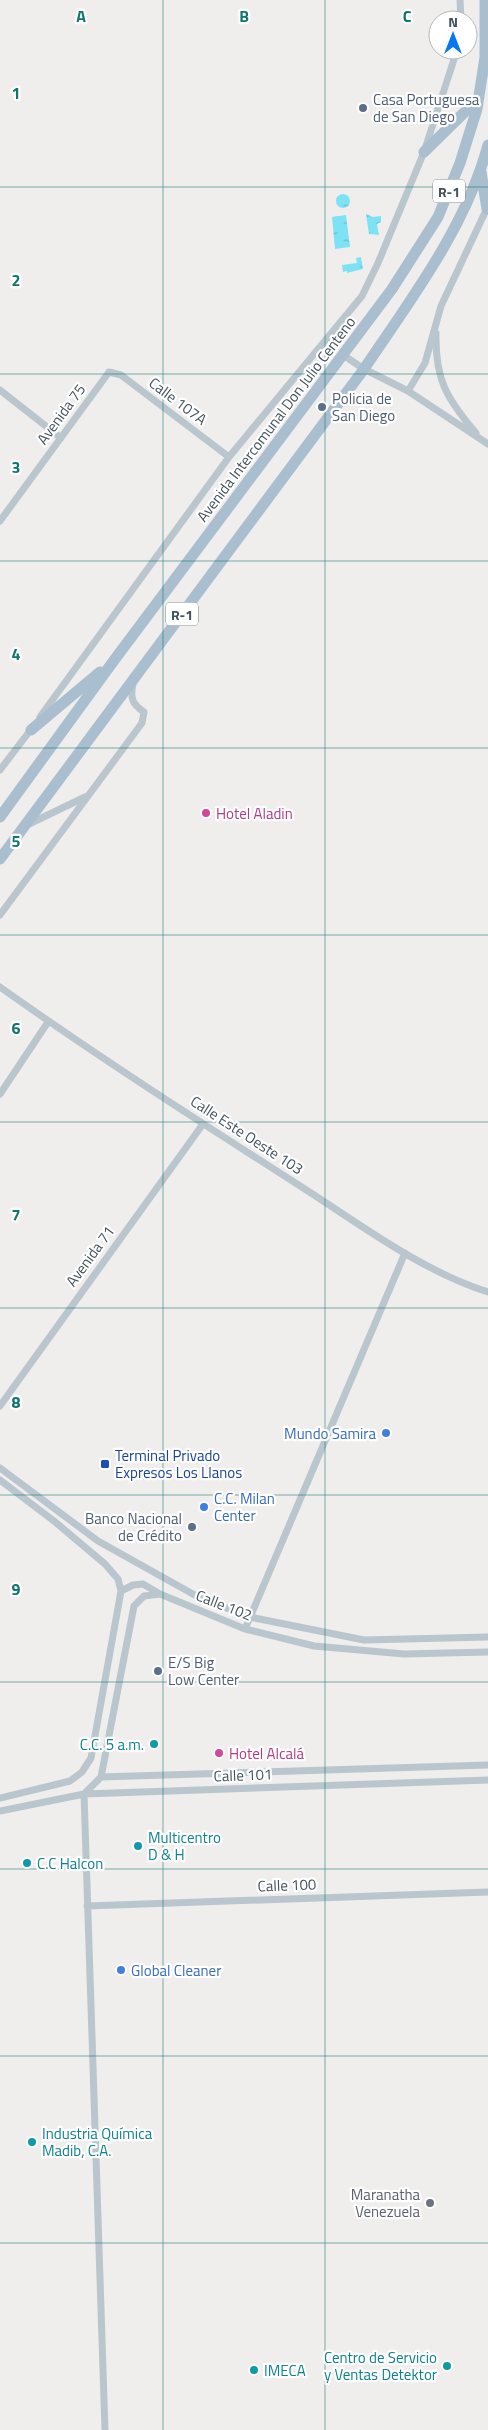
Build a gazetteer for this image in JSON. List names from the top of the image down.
{
  "streets": {
    "main road": ["R-1", "Avenida Intercomunal Don Julio Centeno"],
    "street": [
      "Calle 107A",
      "Avenida 75",
      "Calle Este Oeste 103",
      "Avenida 71",
      "Calle 102",
      "Calle 101",
      "Calle 100"
    ]
  },
  "crossings": [
    ["Calle 107A", "Avenida 75"],
    ["Calle 107A", "Avenida Intercomunal Don Julio Centeno"],
    ["Calle Este Oeste 103", "Avenida 71"]
  ],
  "places": {
    "other": [
      "Casa Portuguesa de San Diego",
      "Policia de San Diego",
      "Hotel Aladin",
      "Mundo Samira",
      "C.C. Milan Center",
      "Banco Nacional de Crédito",
      "E/S Big Low Center",
      "C.C. 5 a.m.",
      "Hotel Alcalá",
      "Multicentro D & H",
      "C.C Halcon",
      "Global Cleaner",
      "Industria Química Madib, C.A.",
      "Maranatha Venezuela",
      "Centro de Servicio y Ventas Detektor",
      "IMECA"
    ],
    "transit": ["Terminal Privado Expresos Los Llanos"]
  },
  "north": "top",
  "grid": {
    "columns": ["A", "B", "C"],
    "rows": [
      "1",
      "2",
      "3",
      "4",
      "5",
      "6",
      "7",
      "8",
      "9"
    ]
  }
}
